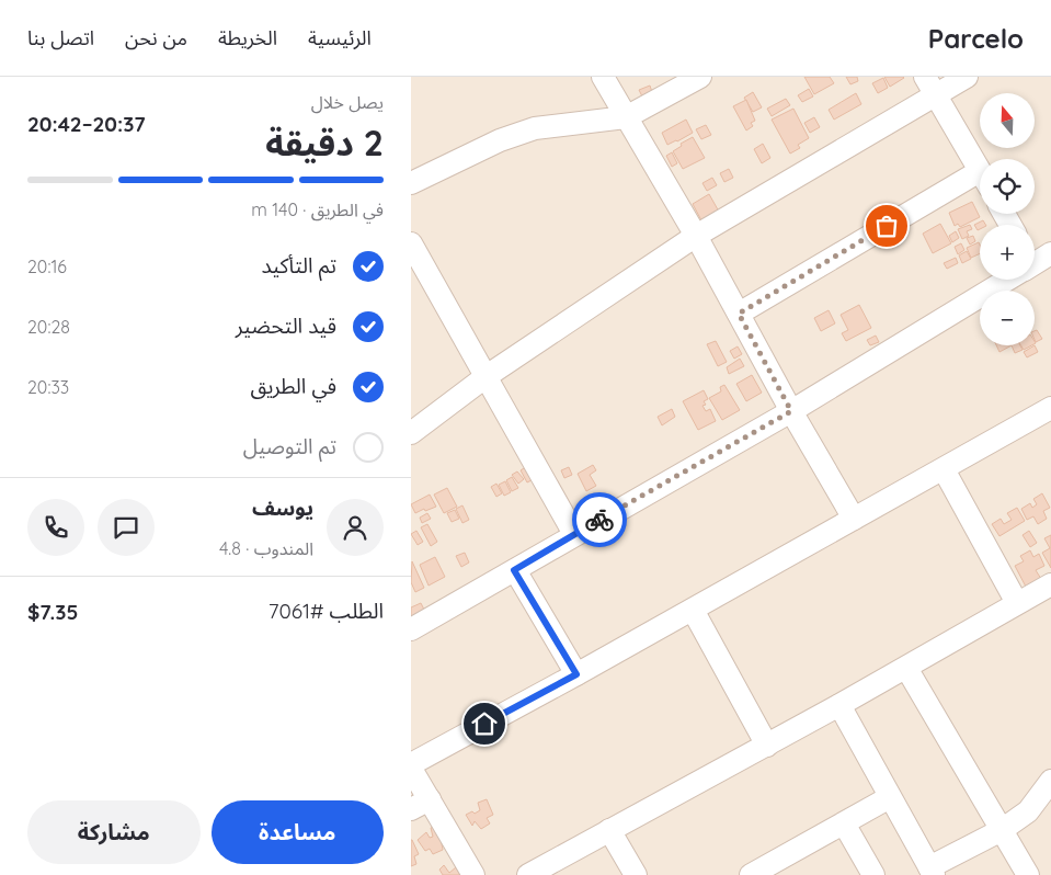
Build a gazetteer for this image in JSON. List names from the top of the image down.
{
  "north": "top",
  "page": {
    "header": "Parcelo",
    "nav": [
      "الرئيسية",
      "الخريطة",
      "من نحن",
      "اتصل بنا"
    ],
    "heading": ["2 دقيقة", "يصل خلال", "20:37–20:42"],
    "panel": [
      "يوسف",
      "المندوب · 4.8",
      "الطلب #7061",
      "$7.35"
    ],
    "map_buttons": ["+", "−"],
    "bar": "في الطريق · 140 m",
    "list": [
      ["تم التأكيد", "20:16"],
      ["قيد التحضير", "20:28"],
      ["في الطريق", "20:33"],
      "تم التوصيل"
    ],
    "buttons": ["مساعدة", "مشاركة"]
  }
}
